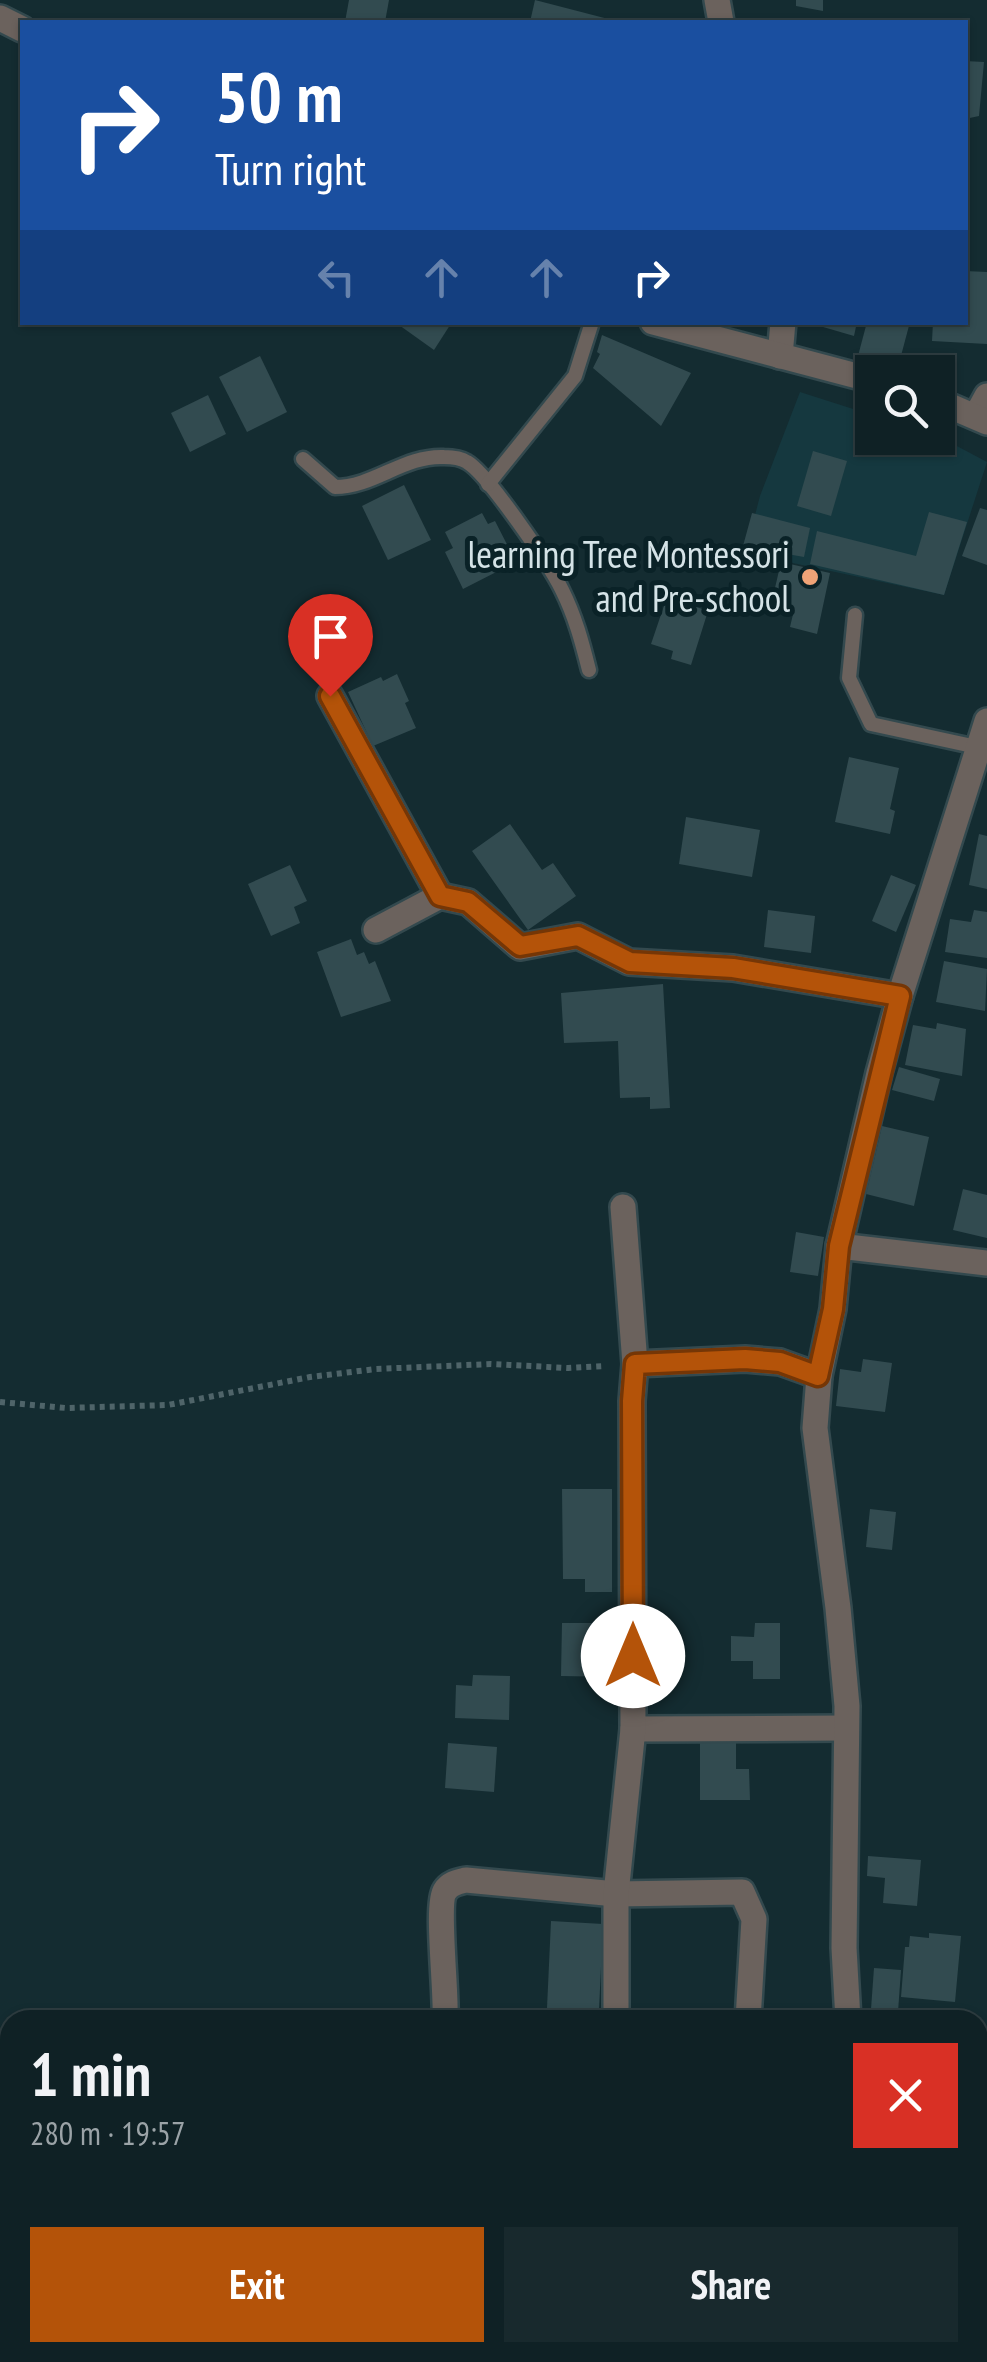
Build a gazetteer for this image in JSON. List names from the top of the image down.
{
  "places": ["learning Tree Montessori and Pre-school"],
  "page": {
    "turn": ["50 m", "Turn right"],
    "heading": ["1 min", "280 m · 19:57"],
    "buttons": ["Exit", "Share"]
  }
}
